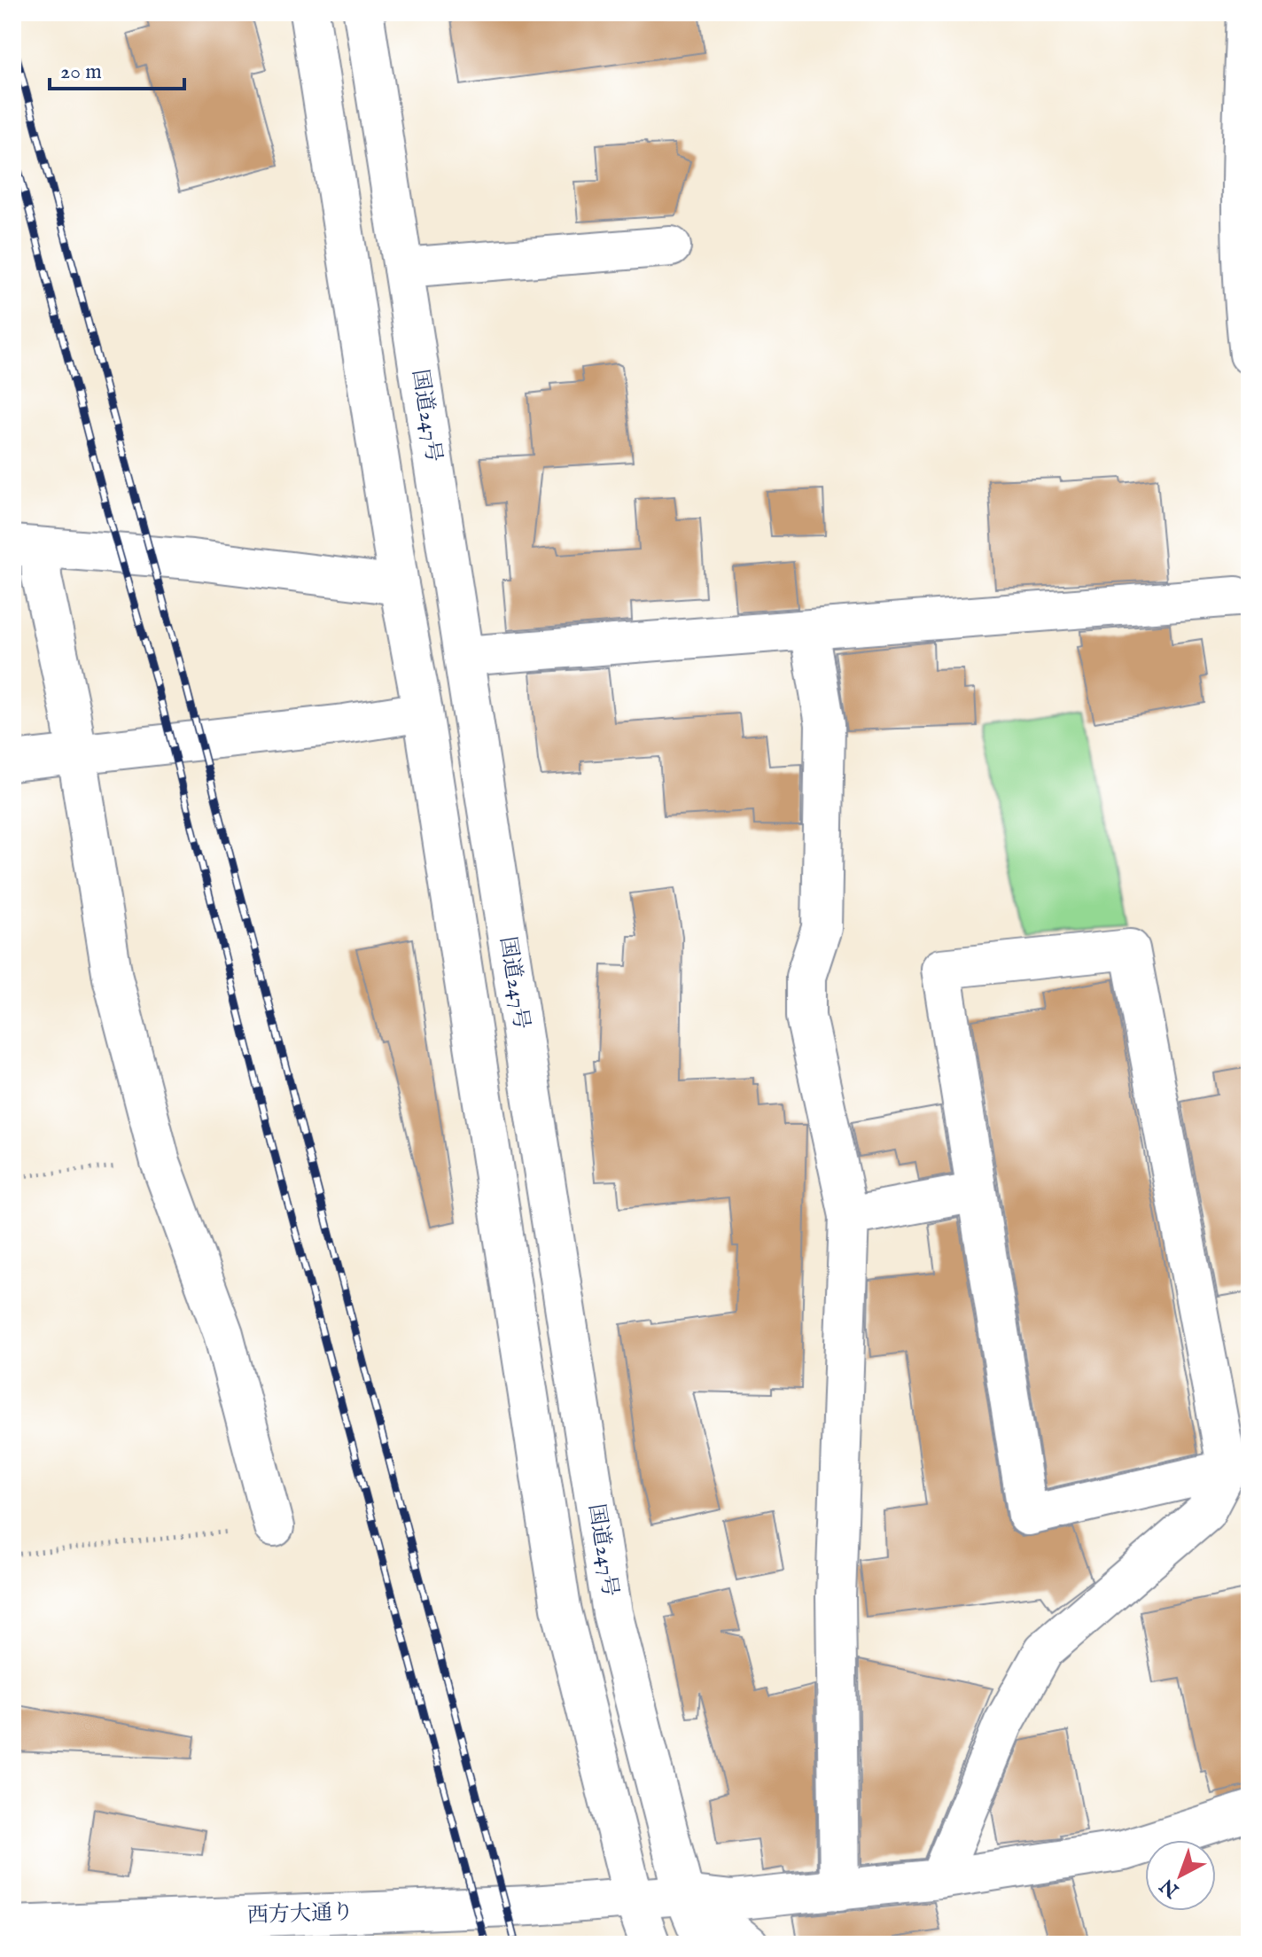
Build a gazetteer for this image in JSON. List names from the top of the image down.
{
  "streets": {
    "main road": ["国道247号", "西方大通り"]
  },
  "crossings": [
    ["国道247号", "西方大通り"]
  ],
  "scale_bar": "20 m",
  "north": "bottom left"
}
